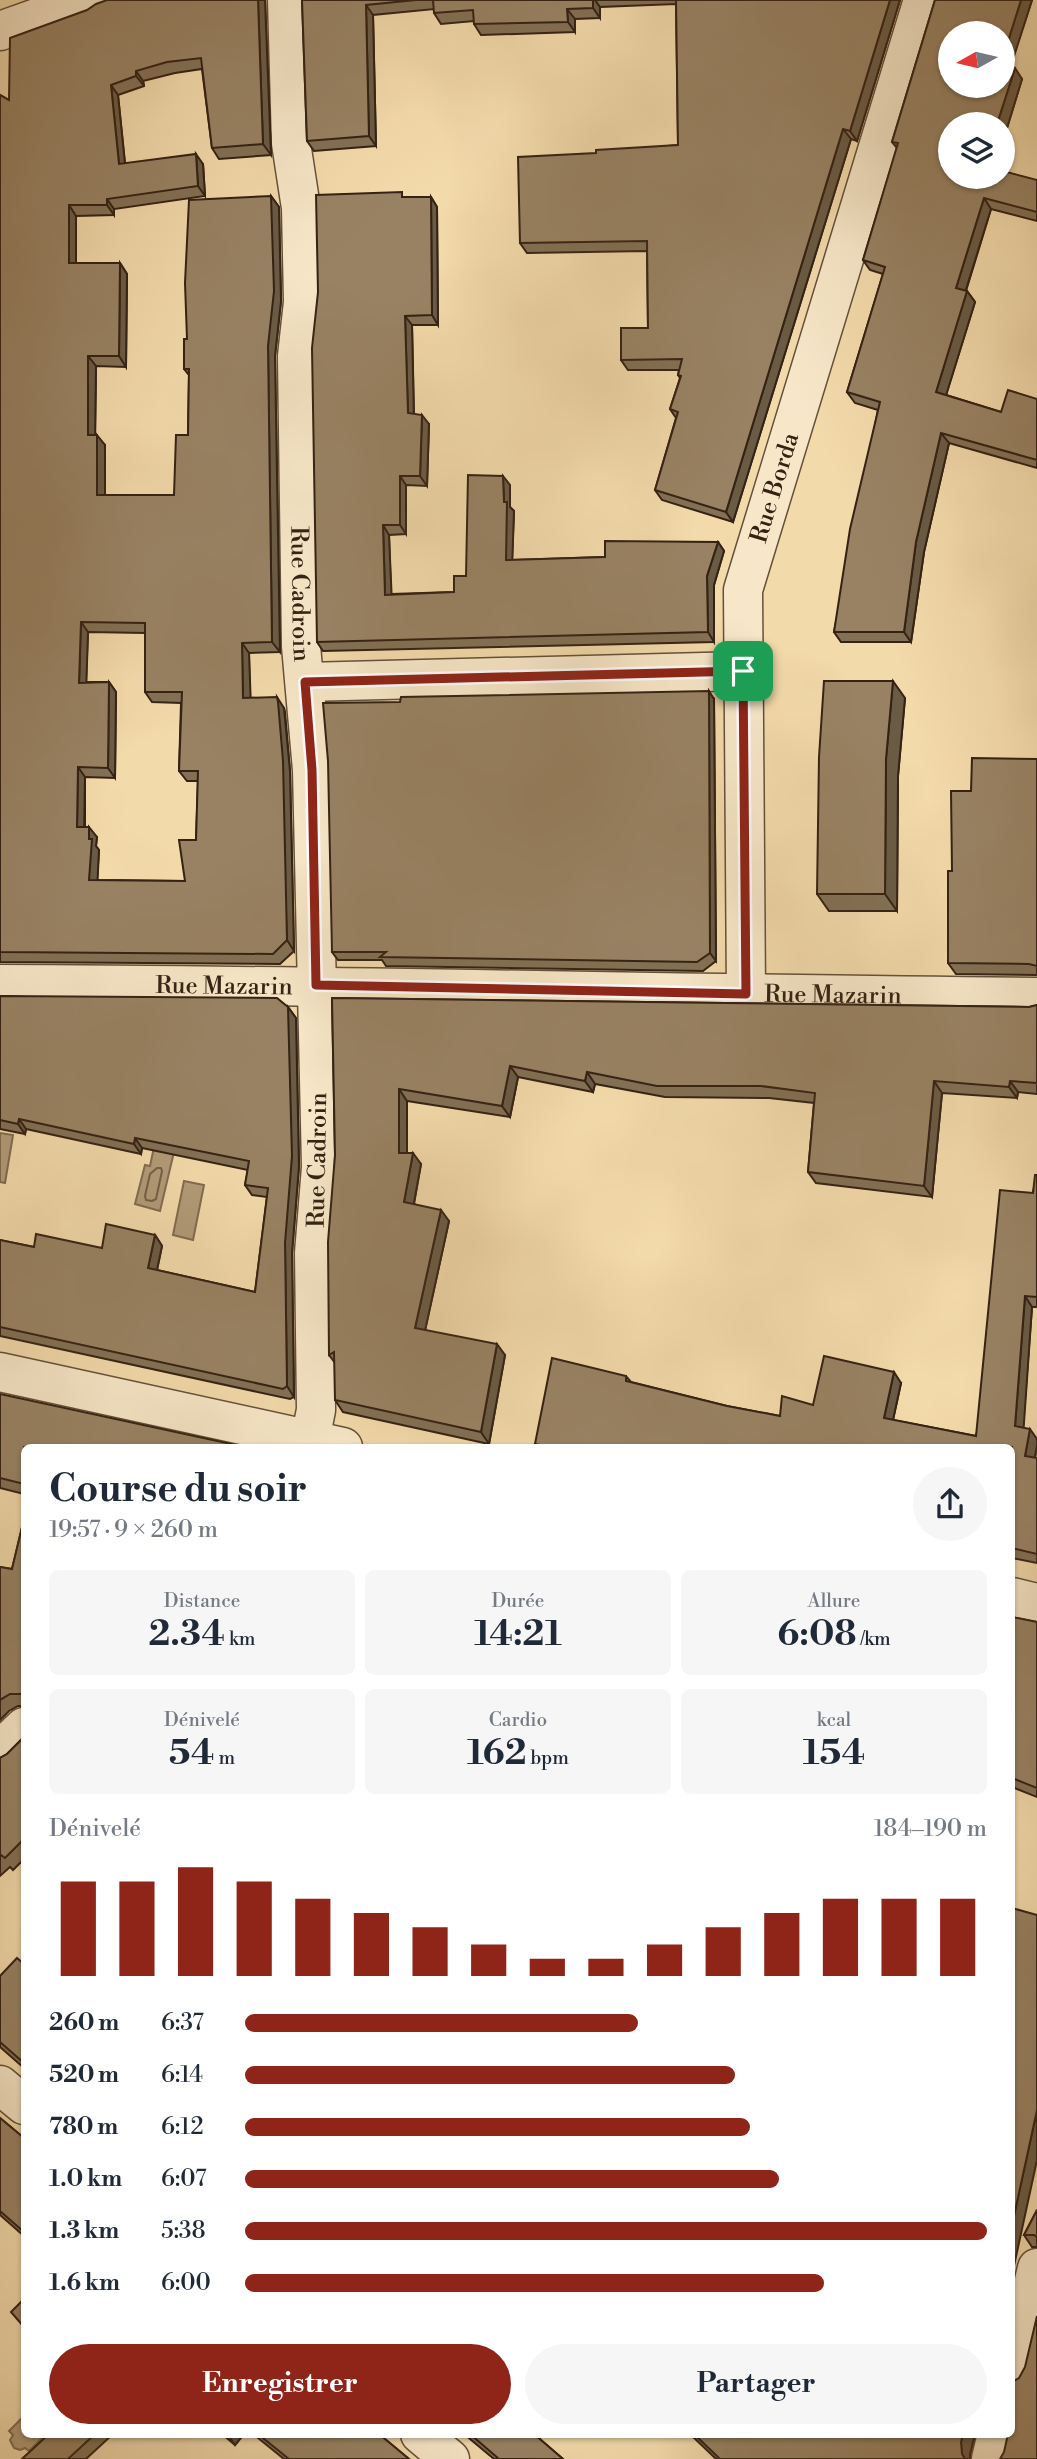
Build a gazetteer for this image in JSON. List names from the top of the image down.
{
  "streets": {
    "street": ["Rue Borda", "Rue Cadroin", "Rue Mazarin"]
  },
  "crossings": [
    ["Rue Borda", "Rue Mazarin"],
    ["Rue Cadroin", "Rue Mazarin"]
  ],
  "north": "left",
  "page": {
    "heading": ["Course du soir", "19:57 · 9 × 260 m"],
    "stats": [
      ["Distance", "2.34 km"],
      ["Durée", "14:21"],
      ["Allure", "6:08 /km"],
      ["Dénivelé", "54 m"],
      ["Cardio", "162 bpm"],
      ["kcal", "154"]
    ],
    "chart": ["Dénivelé", "184–190 m"],
    "list": [
      {
        "name": "260 m",
        "note": "6:37"
      },
      {
        "name": "520 m",
        "note": "6:14"
      },
      {
        "name": "780 m",
        "note": "6:12"
      },
      {
        "name": "1.0 km",
        "note": "6:07"
      },
      {
        "name": "1.3 km",
        "note": "5:38"
      },
      {
        "name": "1.6 km",
        "note": "6:00"
      }
    ],
    "buttons": ["Enregistrer", "Partager"]
  }
}
